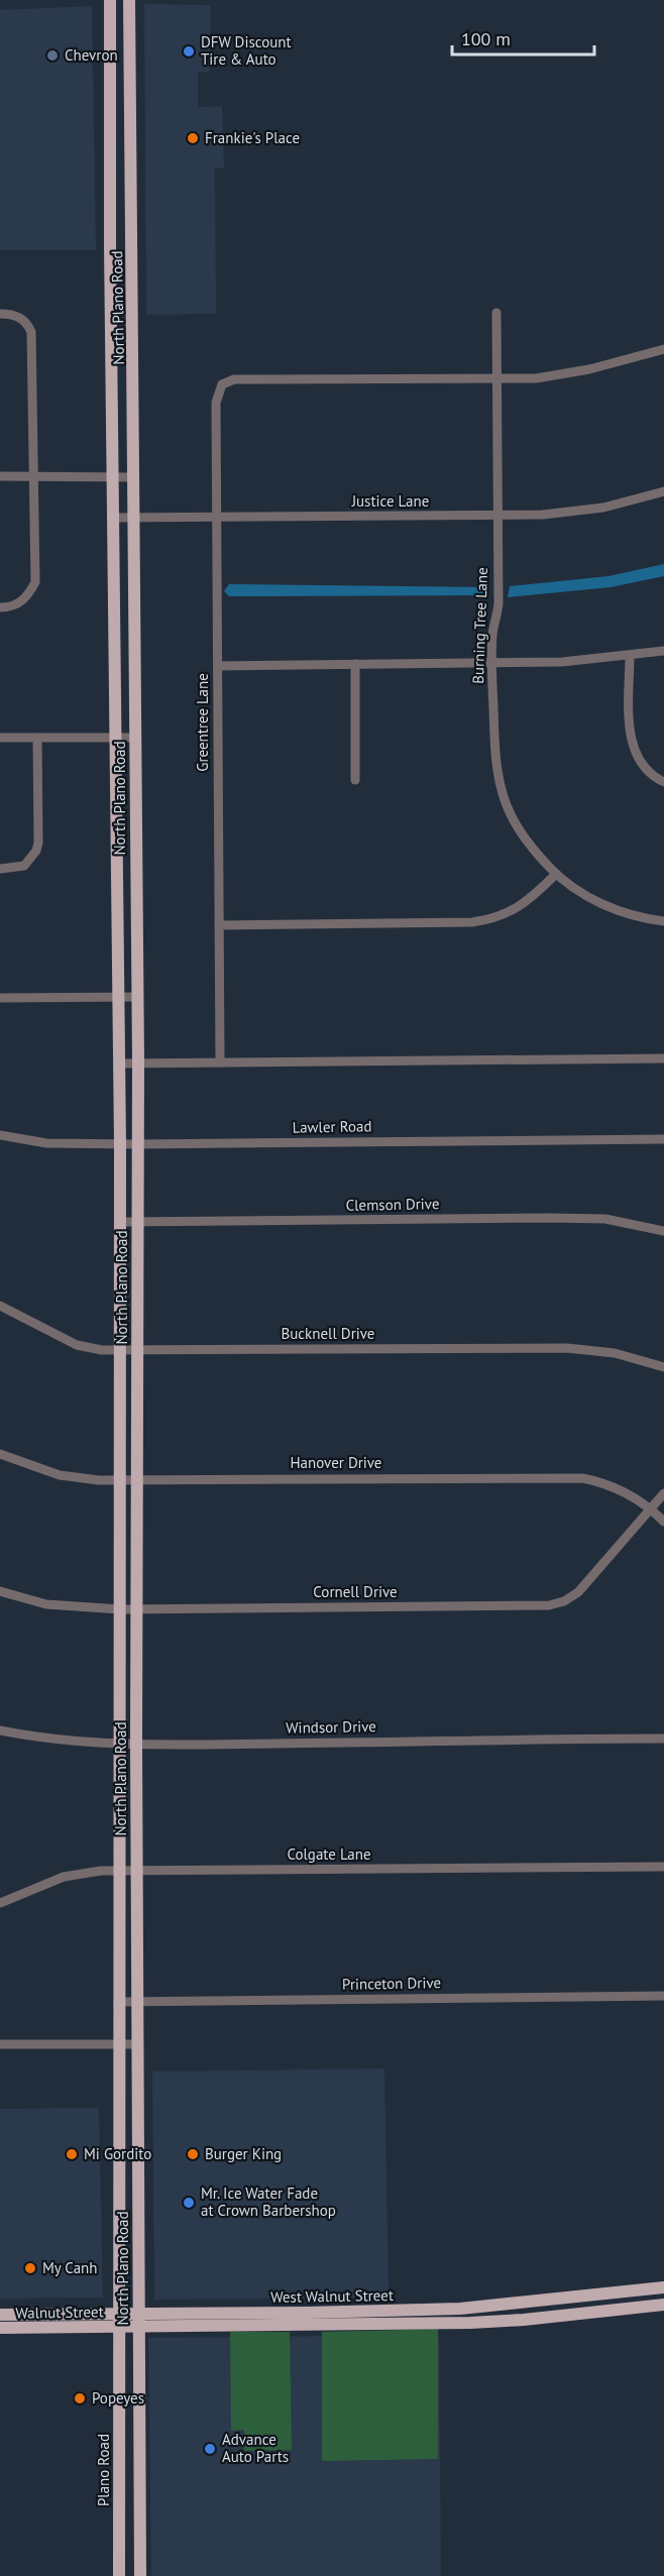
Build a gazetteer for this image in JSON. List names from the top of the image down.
{
  "streets": {
    "main road": [
      "North Plano Road",
      "West Walnut Street",
      "Walnut Street",
      "Plano Road"
    ],
    "street": [
      "Justice Lane",
      "Burning Tree Lane",
      "Greentree Lane",
      "Lawler Road",
      "Clemson Drive",
      "Bucknell Drive",
      "Hanover Drive",
      "Cornell Drive",
      "Windsor Drive",
      "Colgate Lane",
      "Princeton Drive"
    ]
  },
  "crossings": [
    ["North Plano Road", "Justice Lane"],
    ["North Plano Road", "Lawler Road"],
    ["North Plano Road", "Clemson Drive"],
    ["North Plano Road", "Bucknell Drive"],
    ["North Plano Road", "Hanover Drive"],
    ["North Plano Road", "Cornell Drive"],
    ["North Plano Road", "Windsor Drive"],
    ["North Plano Road", "Colgate Lane"],
    ["North Plano Road", "Princeton Drive"],
    ["North Plano Road", "West Walnut Street"],
    ["North Plano Road", "Walnut Street"],
    ["North Plano Road", "Plano Road"],
    ["Justice Lane", "Burning Tree Lane"],
    ["Justice Lane", "Greentree Lane"],
    ["Burning Tree Lane", "Greentree Lane"],
    ["Hanover Drive", "Cornell Drive"],
    ["West Walnut Street", "Walnut Street"],
    ["West Walnut Street", "Plano Road"],
    ["Walnut Street", "Plano Road"]
  ],
  "places": [
    "DFW Discount Tire & Auto",
    "Chevron",
    "Frankie's Place",
    "Mi Gordito",
    "Burger King",
    "Mr. Ice Water Fade at Crown Barbershop",
    "My Canh",
    "Popeyes",
    "Advance Auto Parts"
  ],
  "scale_bar": "100 m"
}
